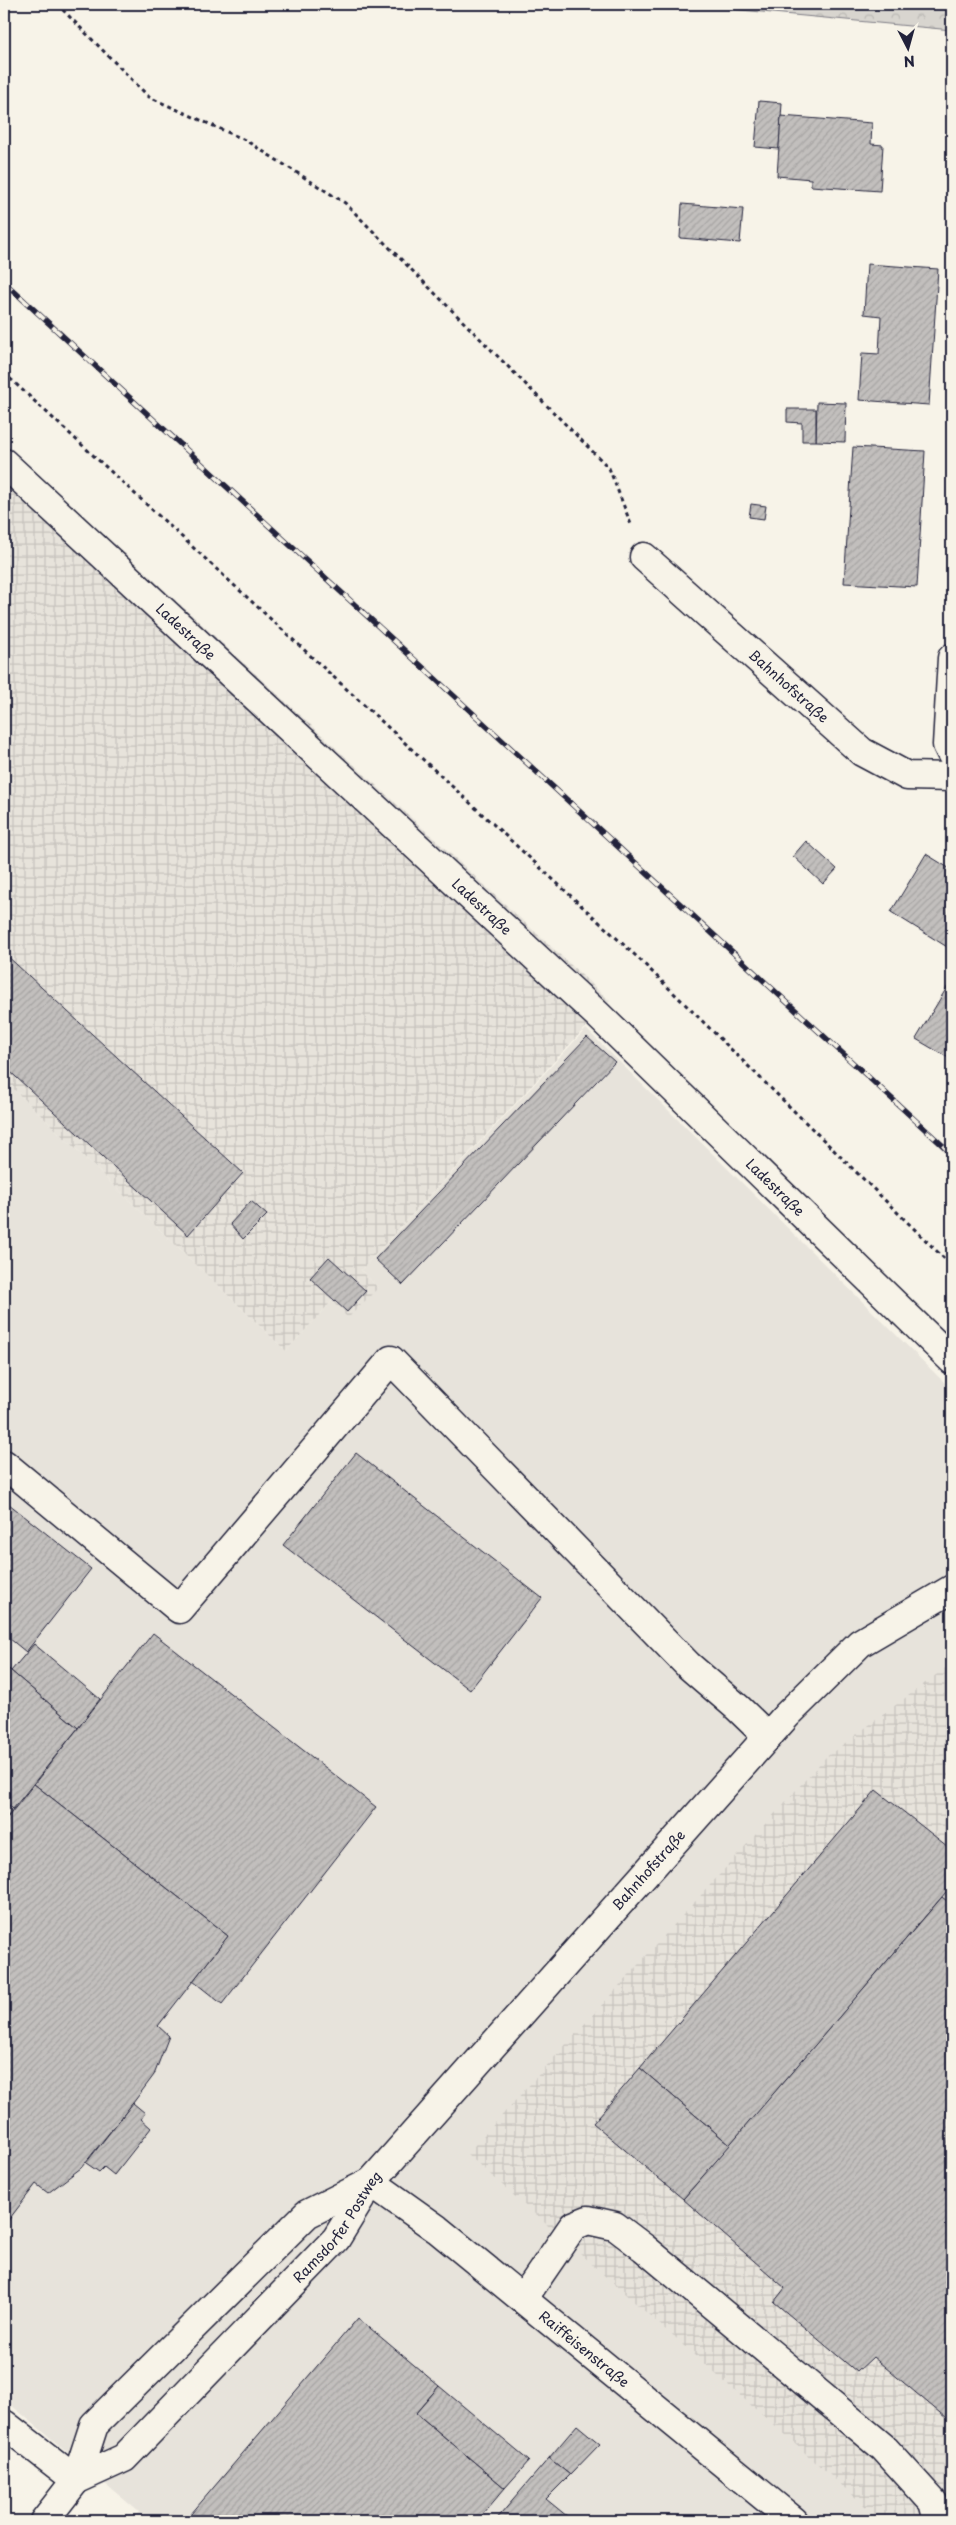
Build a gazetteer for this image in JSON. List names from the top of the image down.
{
  "streets": {
    "street": [
      "Ladestraße",
      "Bahnhofstraße",
      "Ramsdorfer Postweg",
      "Raiffeisenstraße"
    ]
  },
  "crossings": [
    ["Bahnhofstraße", "Ramsdorfer Postweg"],
    ["Bahnhofstraße", "Raiffeisenstraße"],
    ["Ramsdorfer Postweg", "Raiffeisenstraße"]
  ],
  "north": "bottom"
}
